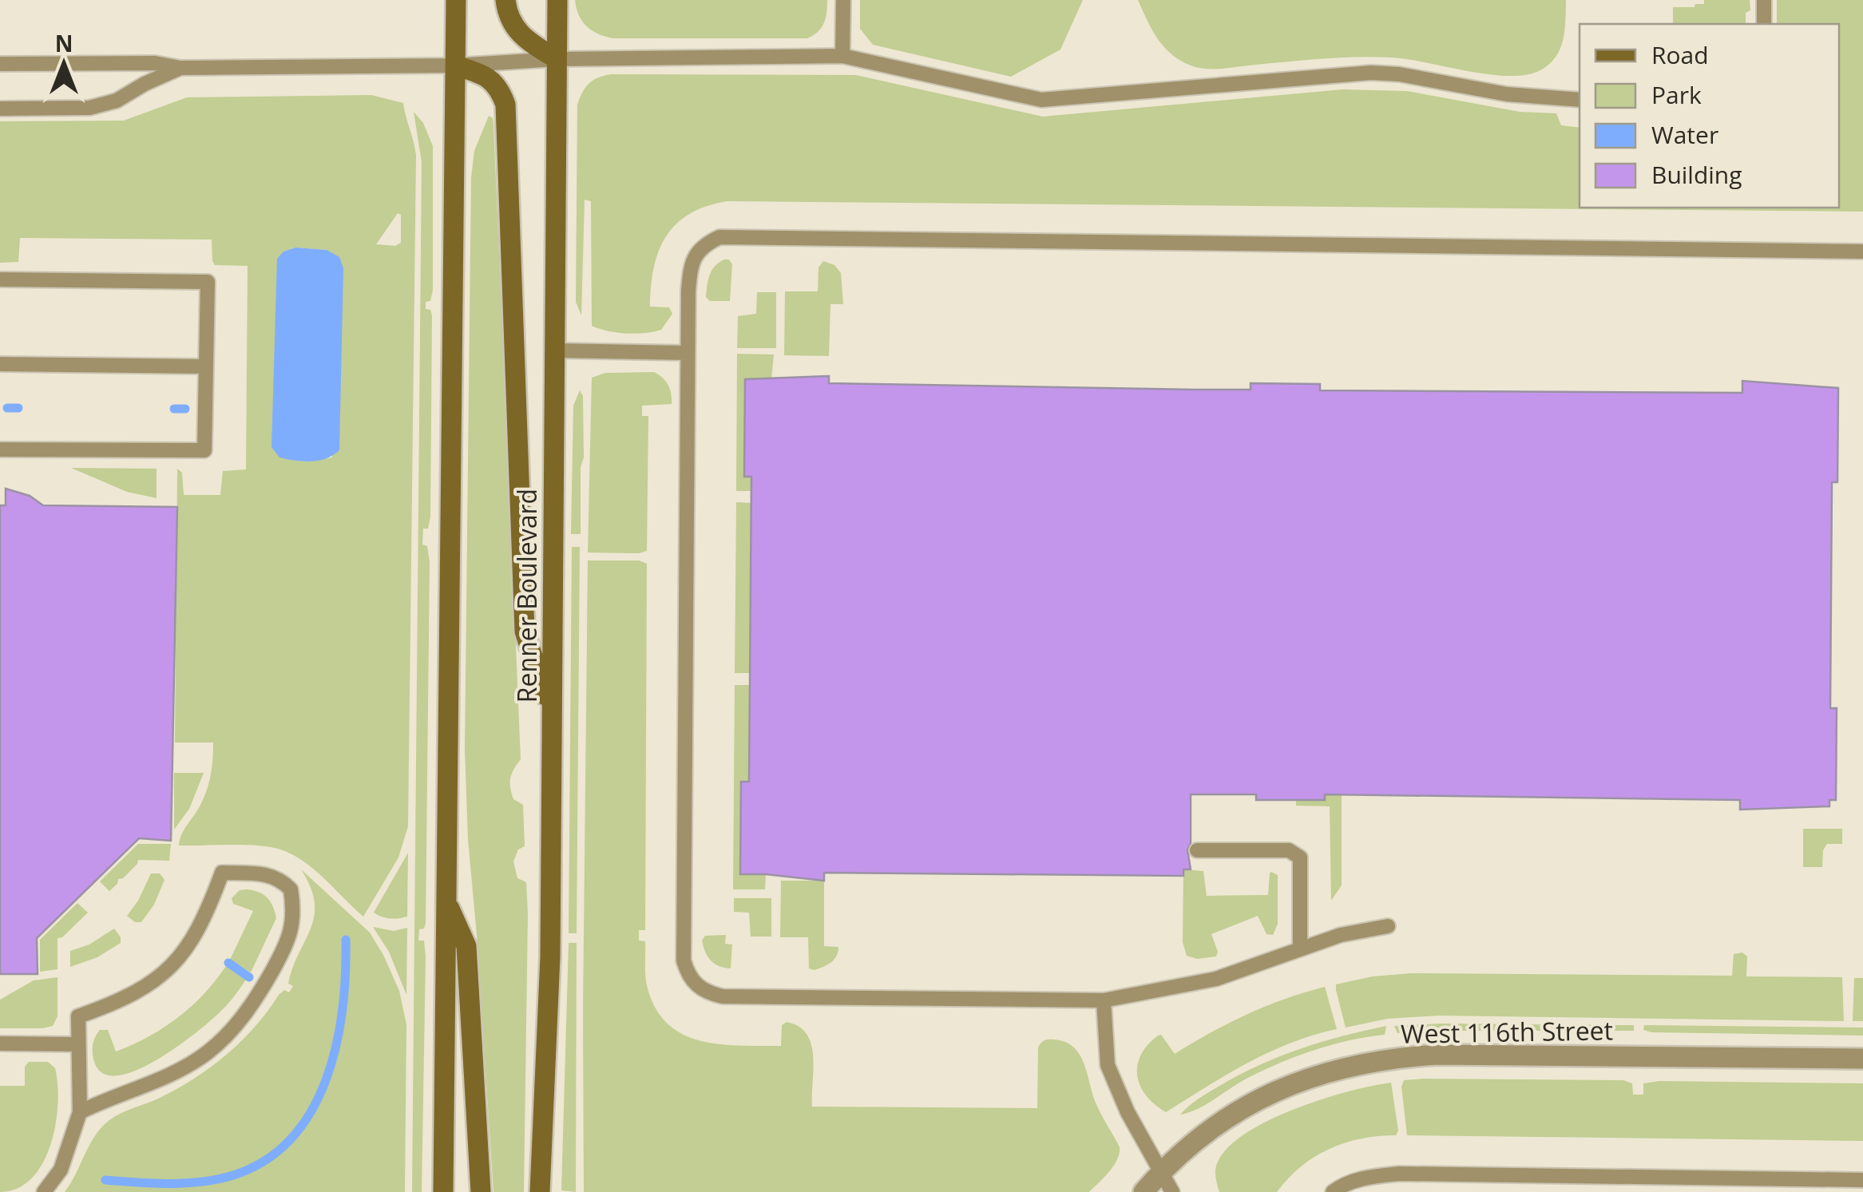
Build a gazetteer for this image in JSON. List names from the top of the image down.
{
  "streets": {
    "main road": ["Renner Boulevard"],
    "street": ["West 116th Street"]
  },
  "legend": [
    "Road",
    "Park",
    "Water",
    "Building"
  ],
  "north": "top"
}
